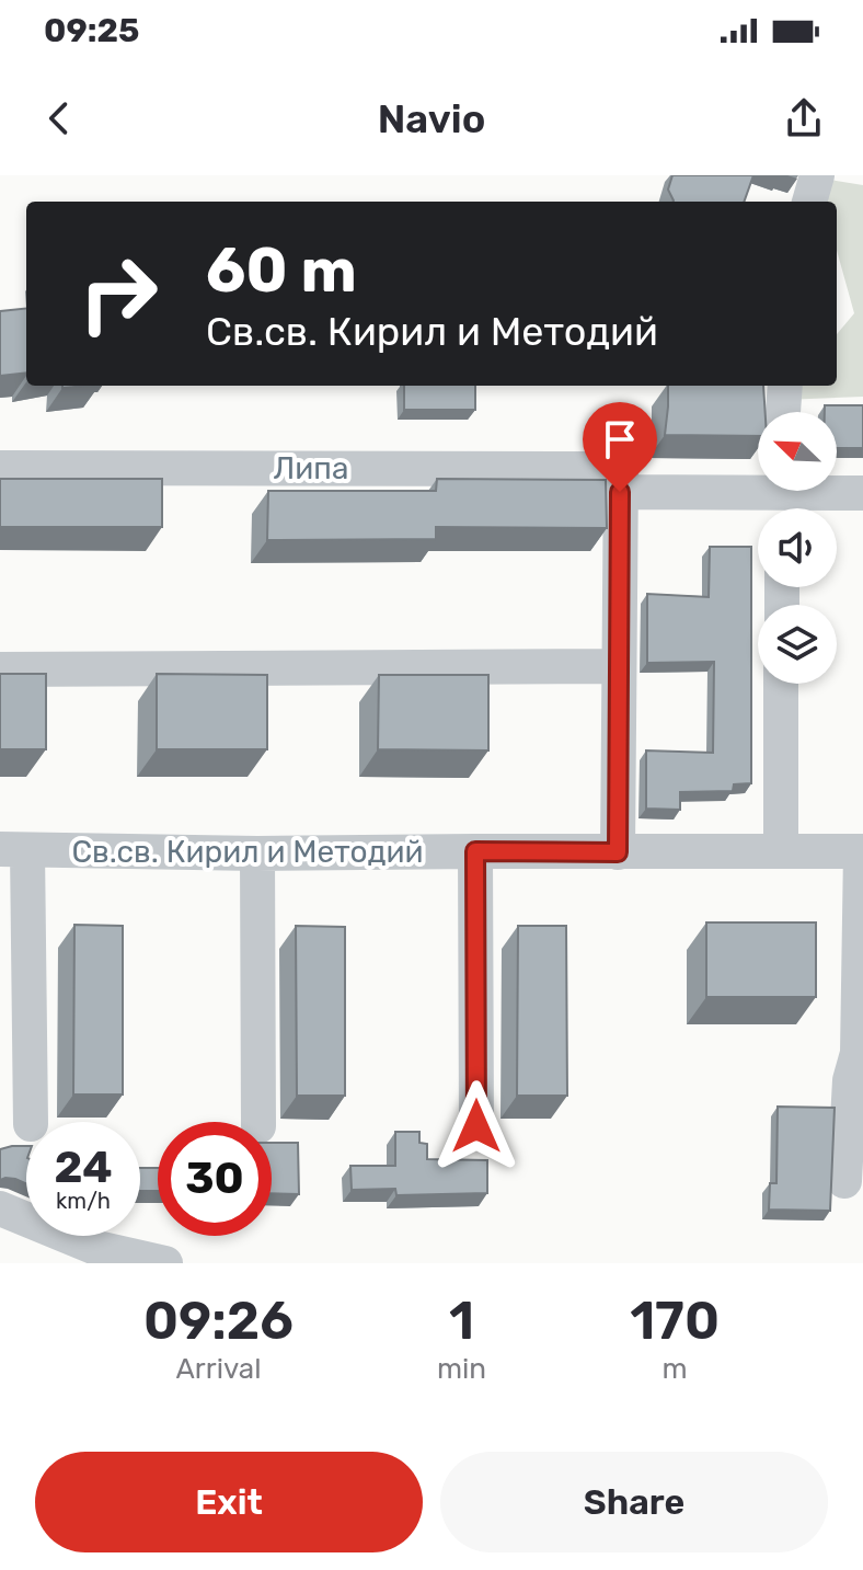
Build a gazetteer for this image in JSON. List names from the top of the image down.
{
  "streets": {
    "street": ["Липа", "Св.св. Кирил и Методий"]
  },
  "north": "top left",
  "page": {
    "status": "09:25",
    "header": "Navio",
    "turn": ["60 m", "Св.св. Кирил и Методий"],
    "speed": "24 km/h",
    "limit": "30",
    "eta": [
      "09:26",
      "Arrival",
      "1",
      "min",
      "170",
      "m"
    ],
    "buttons": ["Exit", "Share"]
  }
}
